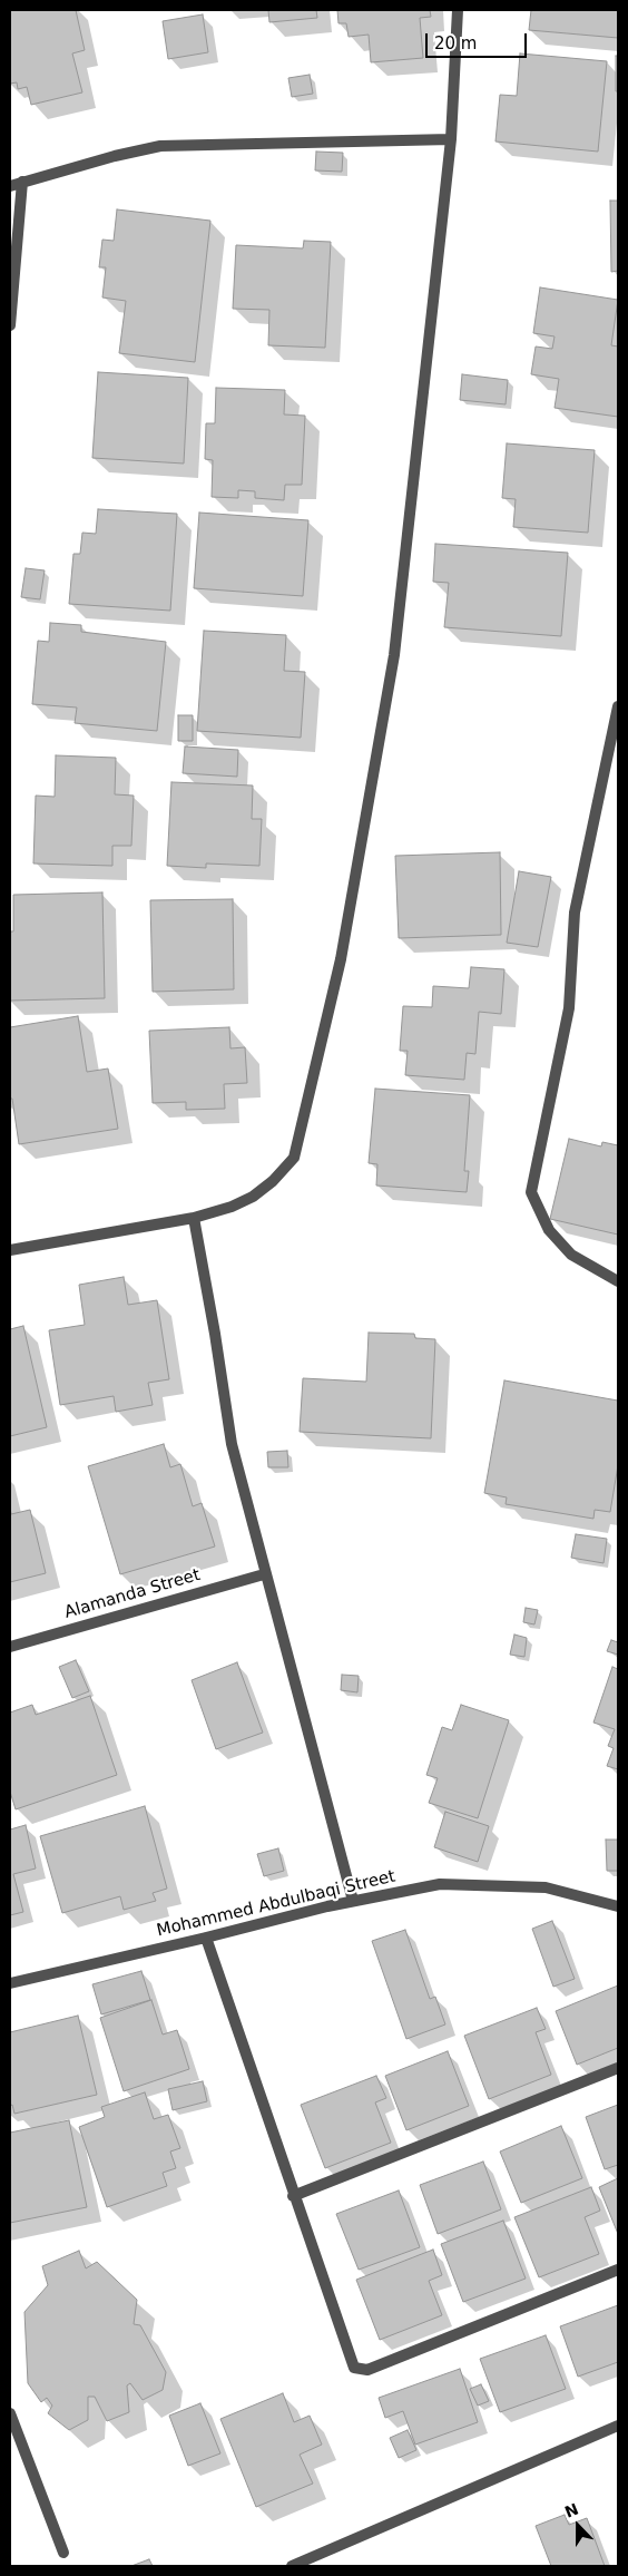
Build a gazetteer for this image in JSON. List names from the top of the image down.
{
  "streets": {
    "street": ["Alamanda Street", "Mohammed Abdulbaqi Street"]
  },
  "scale_bar": "20 m",
  "north": "top"
}
